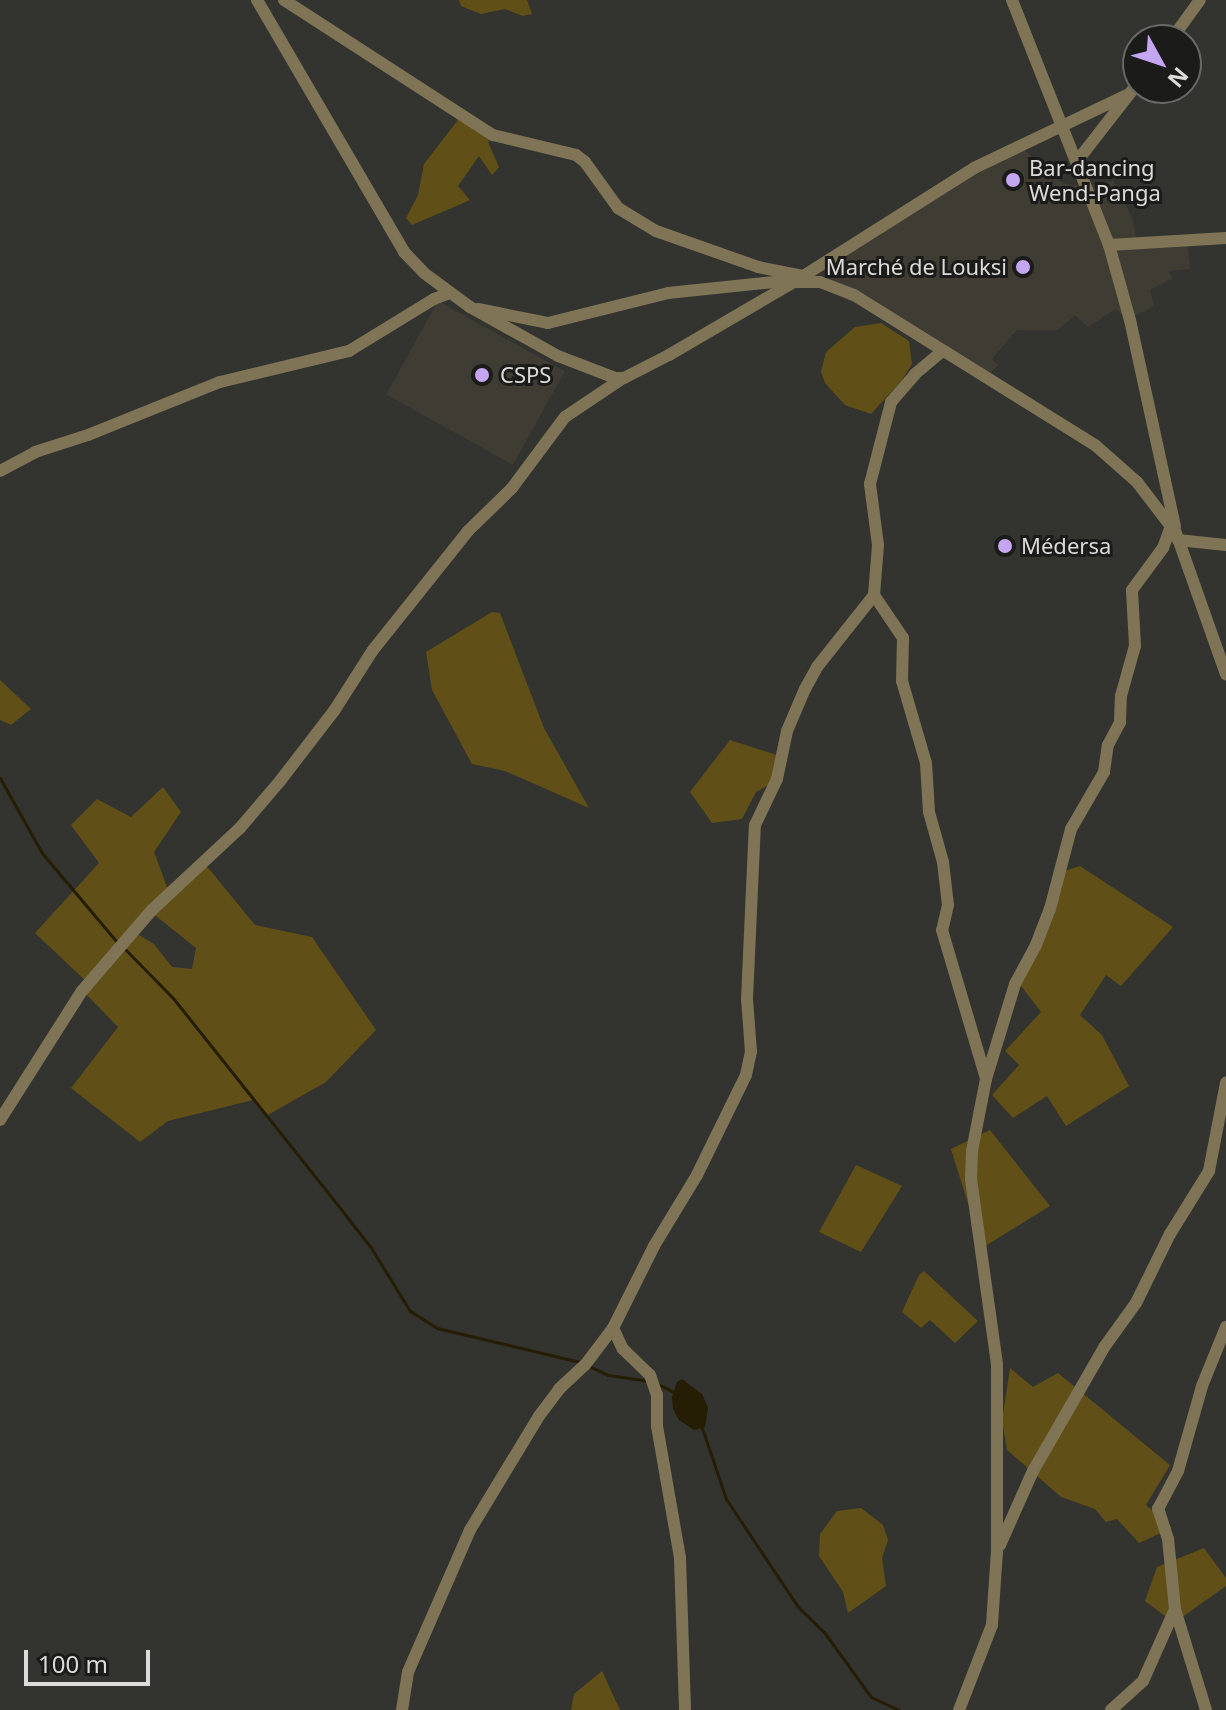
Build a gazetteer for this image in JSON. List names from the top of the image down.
{
  "places": [
    "Bar-dancing Wend-Panga",
    "Marché de Louksi",
    "CSPS",
    "Médersa"
  ],
  "scale_bar": "100 m",
  "north": "bottom right"
}
